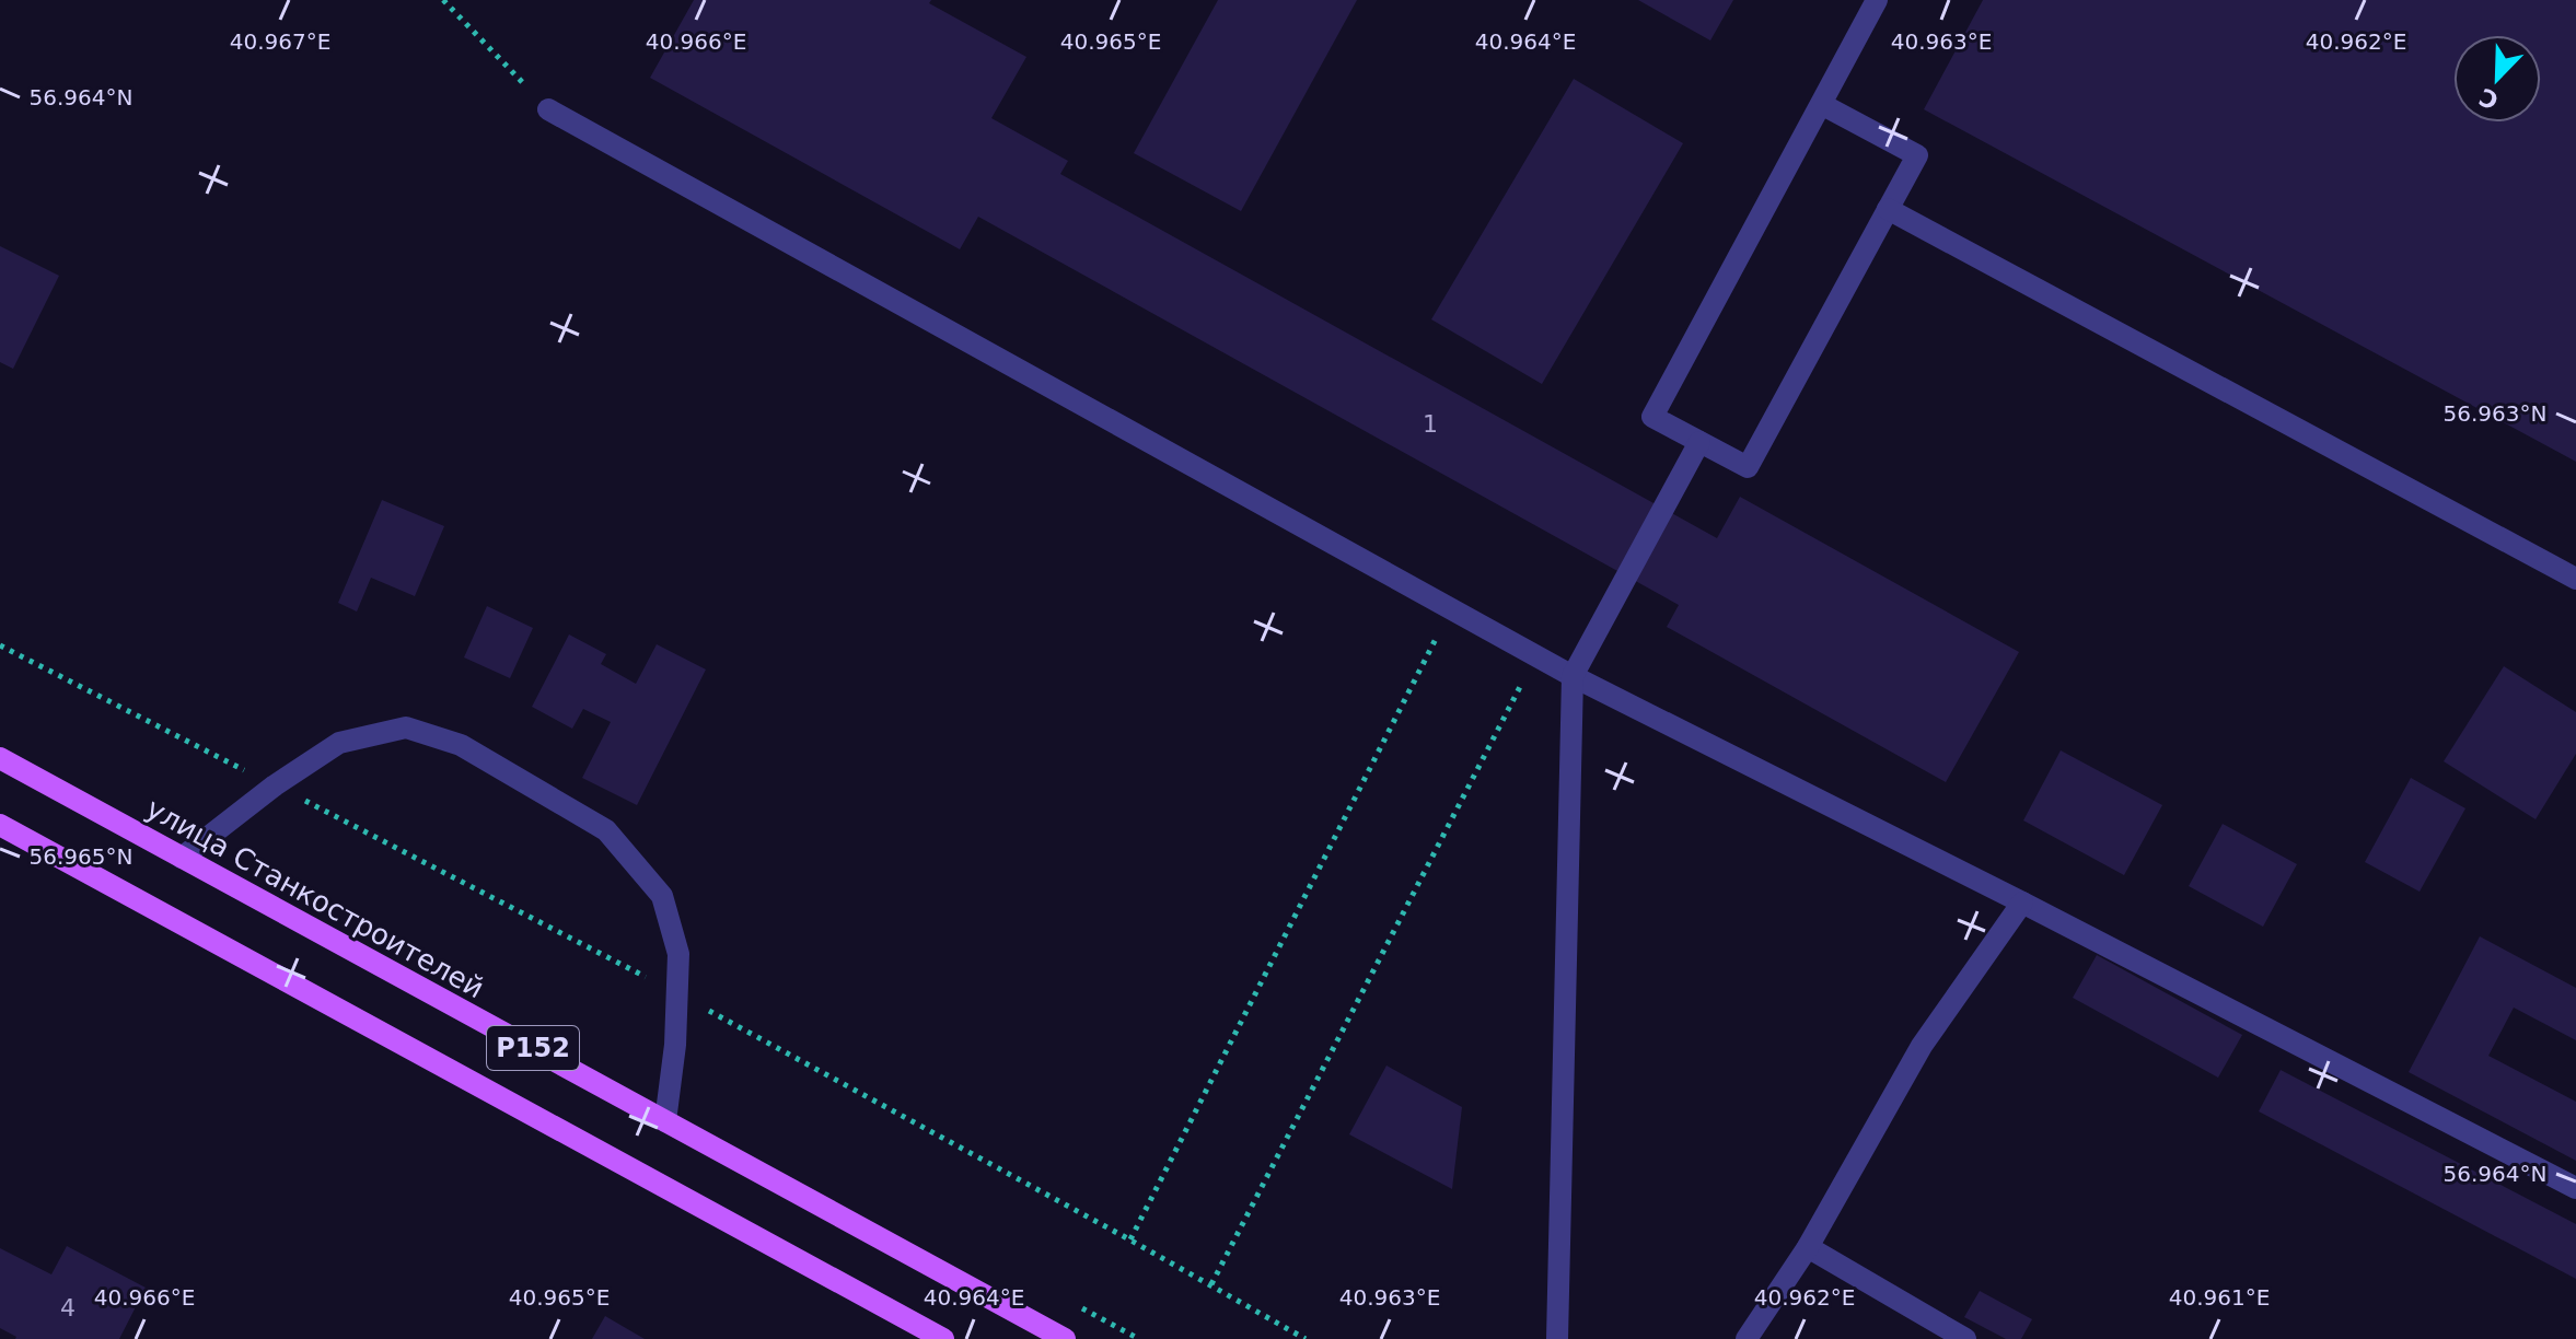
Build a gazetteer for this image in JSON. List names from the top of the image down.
{
  "streets": {
    "main road": ["улица Станкостроителей", "Р152"]
  },
  "house_numbers": ["1", "4"],
  "north": "bottom left",
  "coordinates": [
    "40.967°E",
    "40.966°E",
    "40.965°E",
    "40.964°E",
    "40.963°E",
    "40.962°E",
    "56.964°N",
    "56.963°N",
    "56.965°N",
    "40.961°E"
  ]
}
